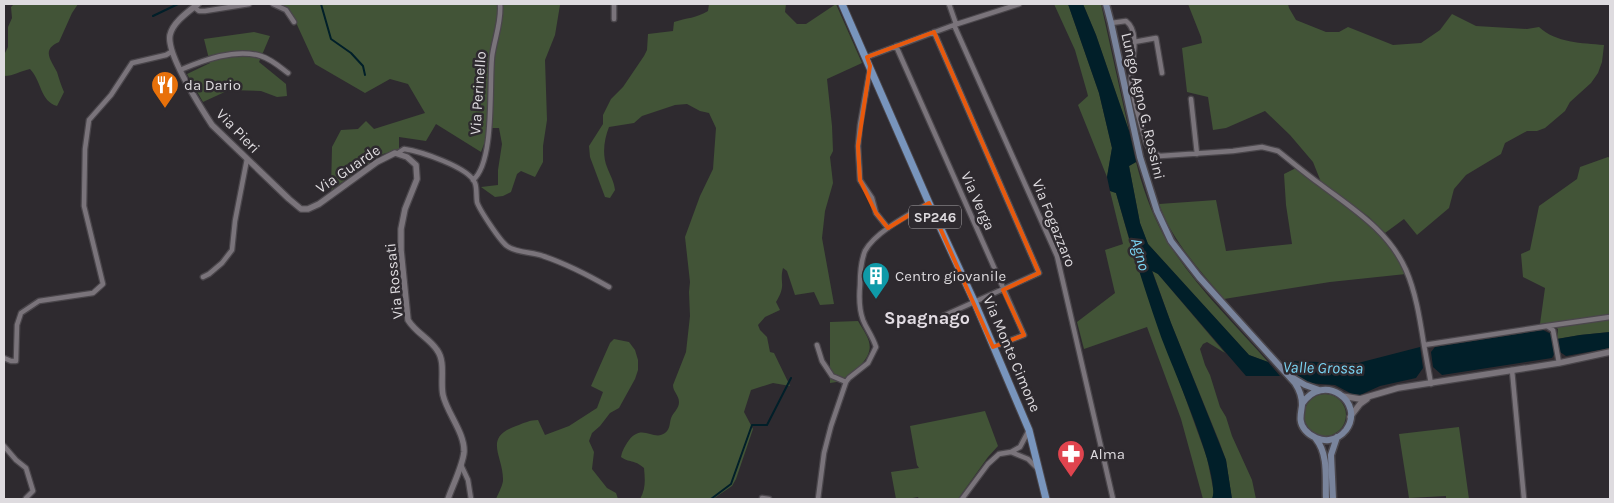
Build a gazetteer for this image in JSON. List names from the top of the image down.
{
  "streets": {
    "main road": ["Lungo Agno G. Rossini", "SP246", "Via Monte Cimone"],
    "street": [
      "Via Perinello",
      "Via Pieri",
      "Via Guarde",
      "Via Verga",
      "Via Fogazzaro",
      "Via Rossati"
    ]
  },
  "crossings": [
    ["Via Pieri", "Via Guarde"],
    ["Via Guarde", "Via Rossati"],
    ["Via Verga", "Via Monte Cimone"]
  ],
  "districts": ["Spagnago"],
  "water": ["Agno", "Valle Grossa"],
  "places": {
    "restaurant": ["da Dario"],
    "building": ["Centro giovanile"],
    "pharmacy": ["Alma"]
  }
}
